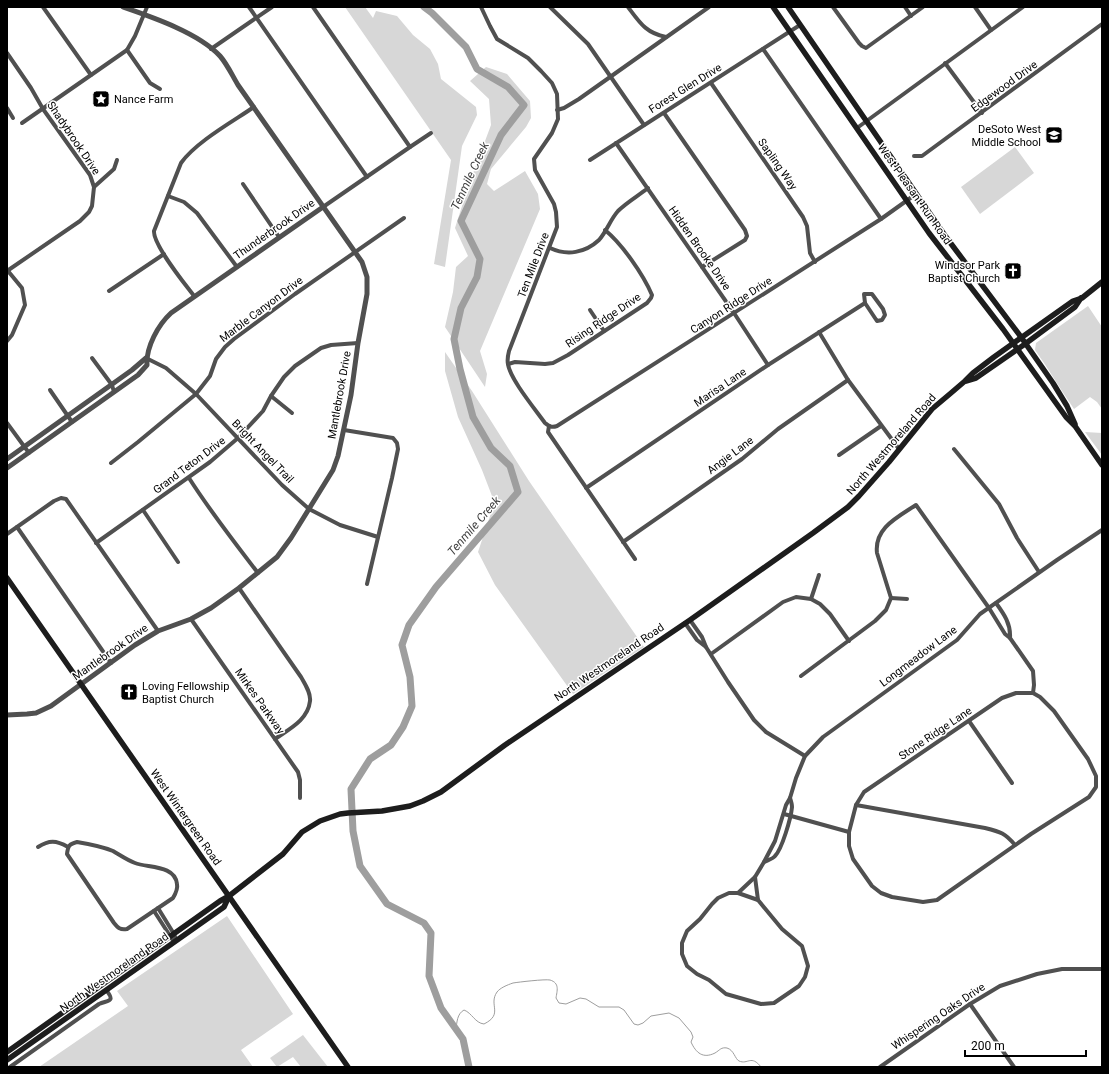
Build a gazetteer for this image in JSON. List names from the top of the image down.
{
  "streets": {
    "main road": ["West Pleasant Run Road", "North Westmoreland Road", "West Wintergreen Road"],
    "street": [
      "Edgewood Drive",
      "Forest Glen Drive",
      "Shadybrook Drive",
      "Sapling Way",
      "Thunderbrook Drive",
      "Hidden Brooke Drive",
      "Ten Mile Drive",
      "Canyon Ridge Drive",
      "Marble Canyon Drive",
      "Rising Ridge Drive",
      "Marisa Lane",
      "Mantlebrook Drive",
      "Bright Angel Trail",
      "Angie Lane",
      "Grand Teton Drive",
      "Longmeadow Lane",
      "Mirkes Parkway",
      "Stone Ridge Lane",
      "Whispering Oaks Drive"
    ]
  },
  "crossings": [
    ["Forest Glen Drive", "Sapling Way"],
    ["Forest Glen Drive", "West Pleasant Run Road"],
    ["Forest Glen Drive", "Hidden Brooke Drive"],
    ["Sapling Way", "Canyon Ridge Drive"],
    ["West Pleasant Run Road", "Canyon Ridge Drive"],
    ["West Pleasant Run Road", "North Westmoreland Road"],
    ["Thunderbrook Drive", "Mantlebrook Drive"],
    ["Thunderbrook Drive", "Bright Angel Trail"],
    ["Hidden Brooke Drive", "Canyon Ridge Drive"],
    ["Hidden Brooke Drive", "Marisa Lane"],
    ["Ten Mile Drive", "Rising Ridge Drive"],
    ["Marble Canyon Drive", "Mantlebrook Drive"],
    ["Marble Canyon Drive", "Bright Angel Trail"],
    ["Mantlebrook Drive", "Bright Angel Trail"],
    ["Mantlebrook Drive", "Grand Teton Drive"],
    ["Mantlebrook Drive", "Mirkes Parkway"],
    ["Mantlebrook Drive", "West Wintergreen Road"],
    ["North Westmoreland Road", "West Wintergreen Road"],
    ["Bright Angel Trail", "Grand Teton Drive"]
  ],
  "water": ["Tenmile Creek"],
  "places": {
    "place": ["Nance Farm"],
    "school or university": ["DeSoto West Middle School"],
    "church": ["Windsor Park Baptist Church", "Loving Fellowship Baptist Church"]
  },
  "scale_bar": "200 m"
}
